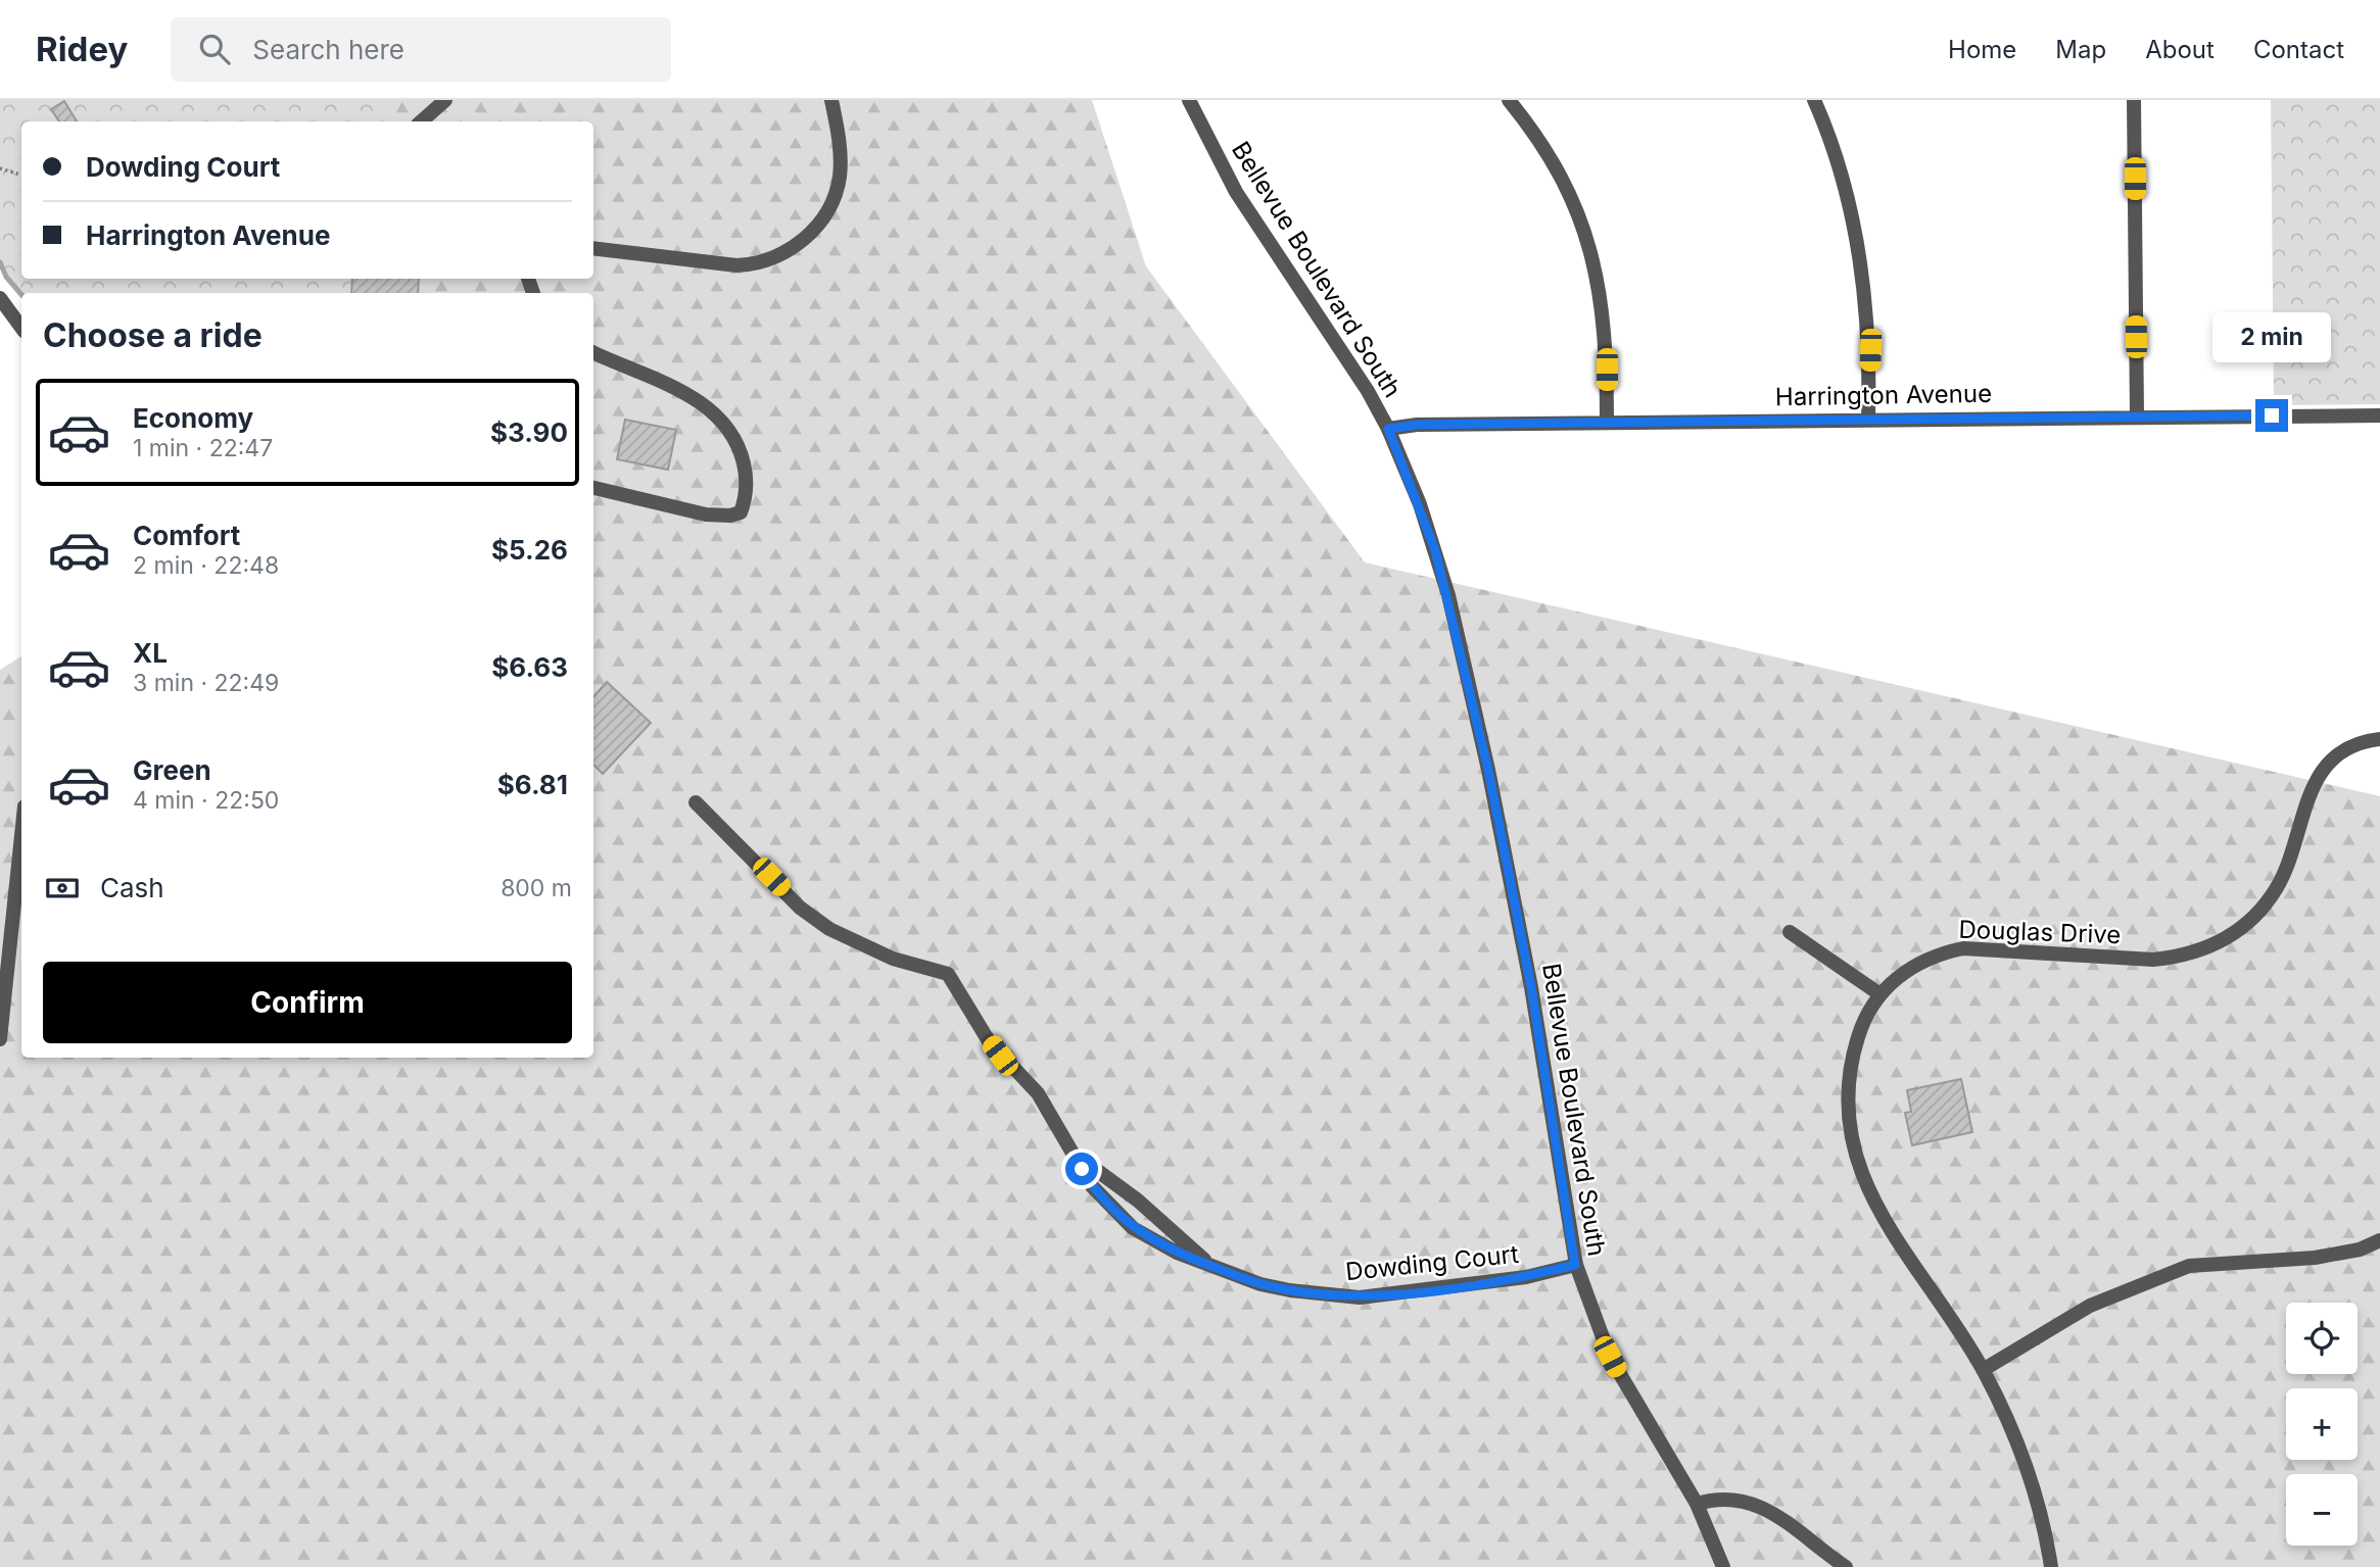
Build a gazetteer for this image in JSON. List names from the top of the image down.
{
  "streets": {
    "street": [
      "Bellevue Boulevard South",
      "Harrington Avenue",
      "Douglas Drive",
      "Dowding Court"
    ]
  },
  "crossings": [
    ["Bellevue Boulevard South", "Harrington Avenue"],
    ["Bellevue Boulevard South", "Dowding Court"]
  ],
  "page": {
    "header": "Ridey",
    "search": "Search here",
    "nav": [
      "Home",
      "Map",
      "About",
      "Contact"
    ],
    "banner": ["Dowding Court", "Harrington Avenue"],
    "heading": "Choose a ride",
    "bubble": "2 min",
    "list": [
      {
        "name": "Economy",
        "note": "1 min · 22:47",
        "value": "$3.90"
      },
      {
        "name": "Comfort",
        "note": "2 min · 22:48",
        "value": "$5.26"
      },
      {
        "name": "XL",
        "note": "3 min · 22:49",
        "value": "$6.63"
      },
      {
        "name": "Green",
        "note": "4 min · 22:50",
        "value": "$6.81"
      }
    ],
    "pay": ["Cash", "800 m"],
    "buttons": "Confirm",
    "map_buttons": ["+", "−"]
  }
}
